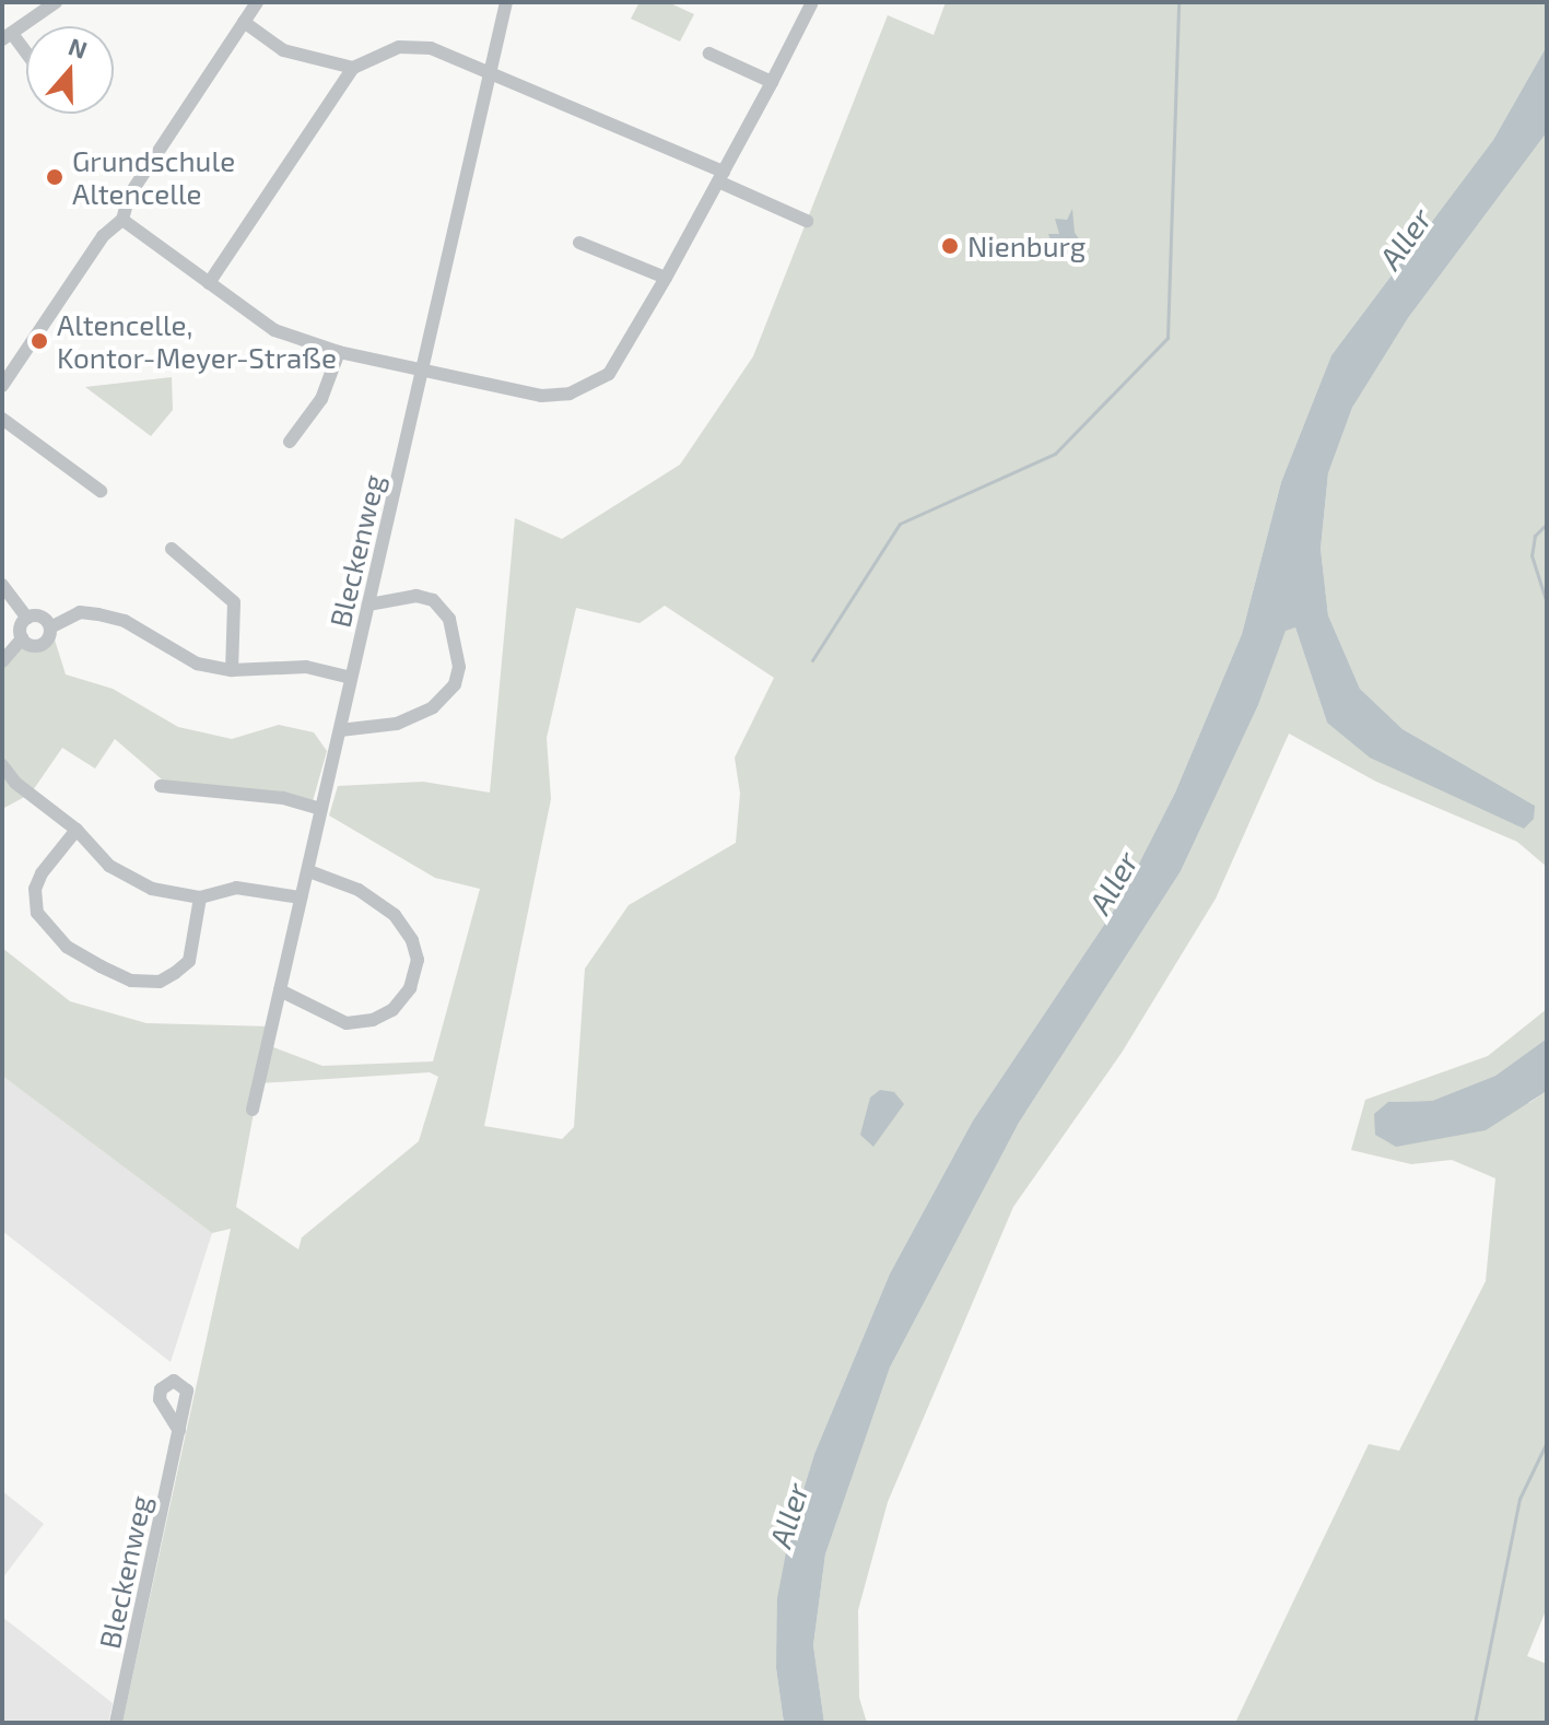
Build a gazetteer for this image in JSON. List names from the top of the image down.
{
  "streets": {
    "street": ["Bleckenweg"]
  },
  "water": ["Aller"],
  "places": ["Grundschule Altencelle", "Nienburg", "Altencelle, Kontor-Meyer-Straße"],
  "north": "top"
}
